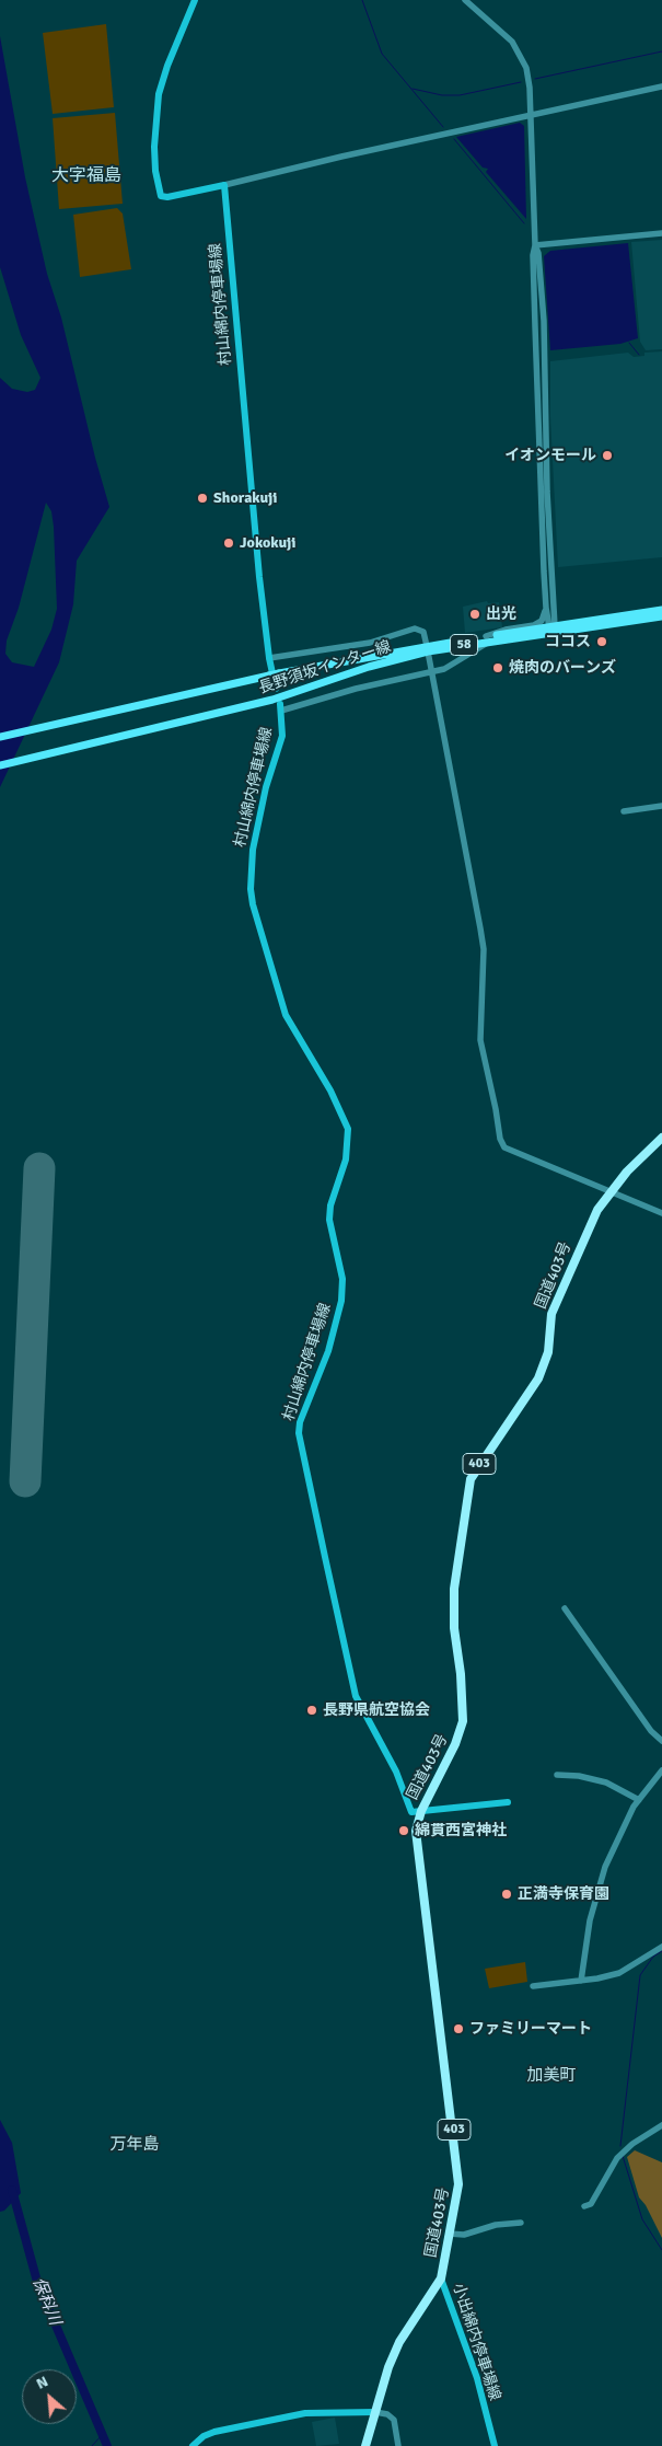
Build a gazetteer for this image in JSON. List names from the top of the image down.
{
  "streets": {
    "highway": ["国道403号", "403"],
    "main road": [
      "村山綿内停車場線",
      "58",
      "長野須坂インター線",
      "小出綿内停車場線"
    ]
  },
  "crossings": [
    ["村山綿内停車場線", "国道403号"],
    ["国道403号", "小出綿内停車場線"]
  ],
  "districts": ["大字福島", "加美町", "万年島"],
  "water": ["保科川"],
  "places": [
    "イオンモール",
    "Shorakuji",
    "Jokokuji",
    "出光",
    "ココス",
    "焼肉のバーンズ",
    "長野県航空協会",
    "綿貫西宮神社",
    "正満寺保育園",
    "ファミリーマート"
  ],
  "north": "top left"
}
